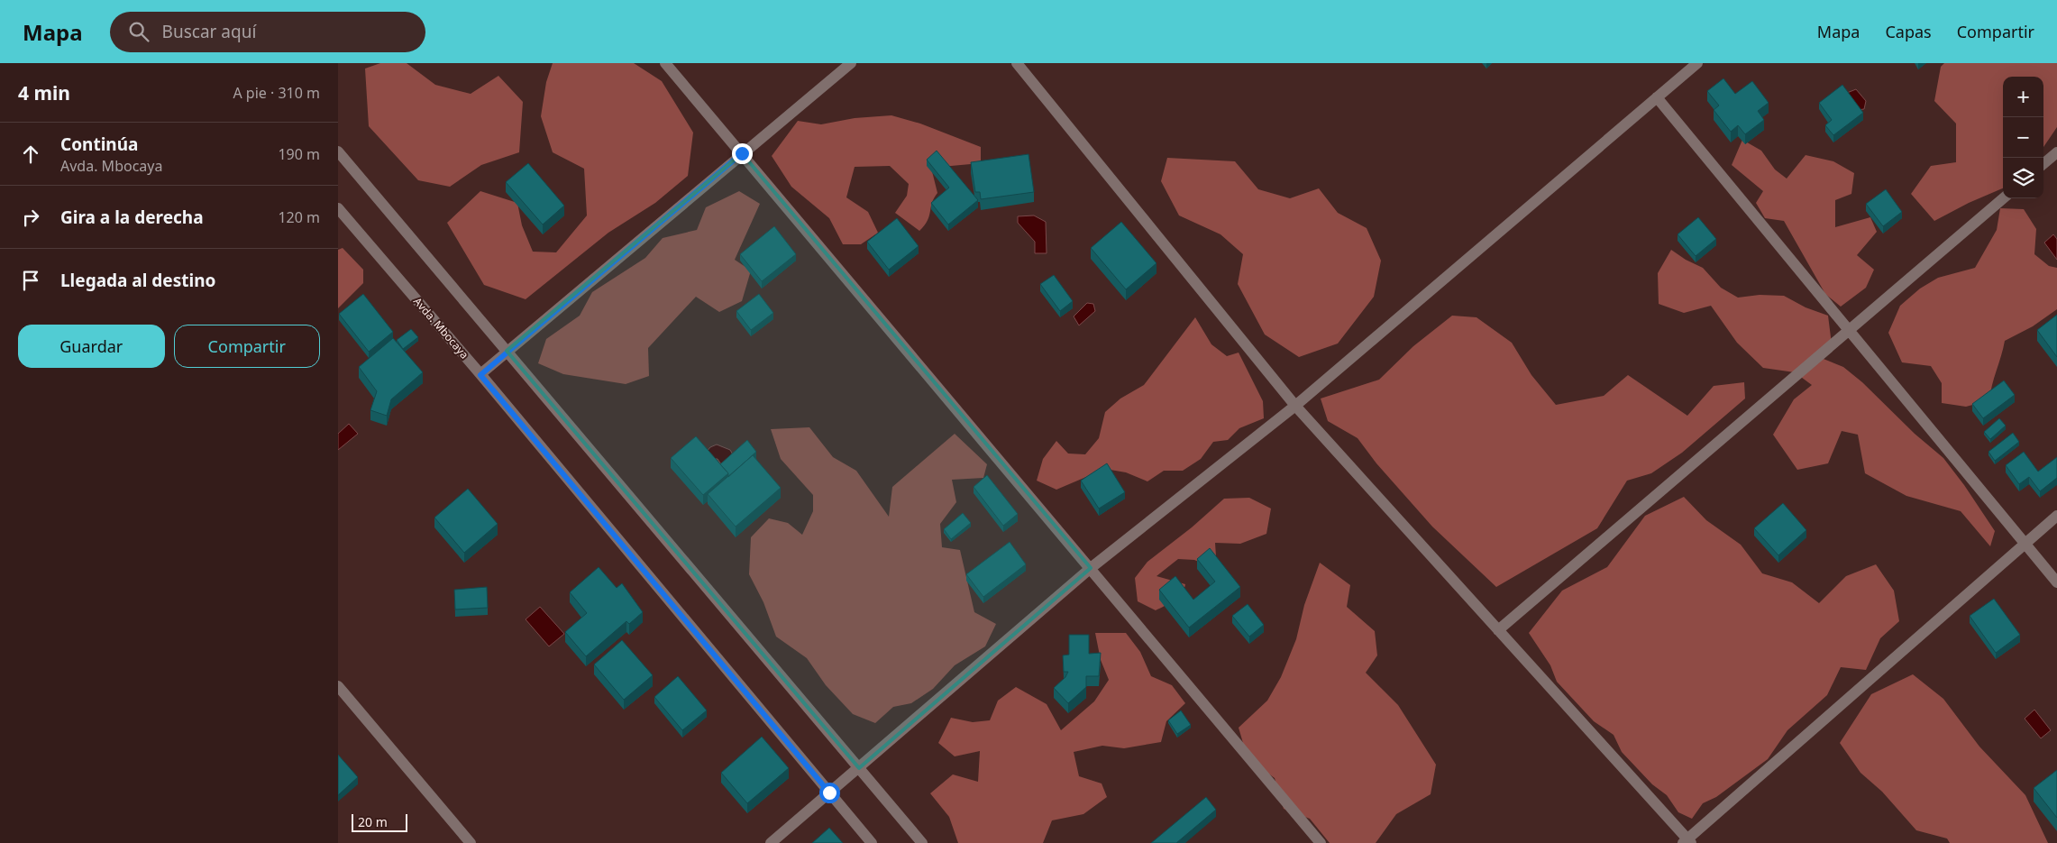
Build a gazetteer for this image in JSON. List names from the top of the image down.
{
  "streets": {
    "street": ["Avda. Mbocaya"]
  },
  "scale_bar": "20 m",
  "page": {
    "header": "Mapa",
    "search": "Buscar aquí",
    "nav": ["Mapa", "Capas", "Compartir"],
    "heading": ["4 min", "A pie · 310 m"],
    "map_buttons": ["+", "−"],
    "list": [
      ["Continúa", "Avda. Mbocaya", "190 m"],
      ["Gira a la derecha", "120 m"],
      "Llegada al destino"
    ],
    "buttons": ["Guardar", "Compartir"],
    "scale": "20 m"
  }
}
